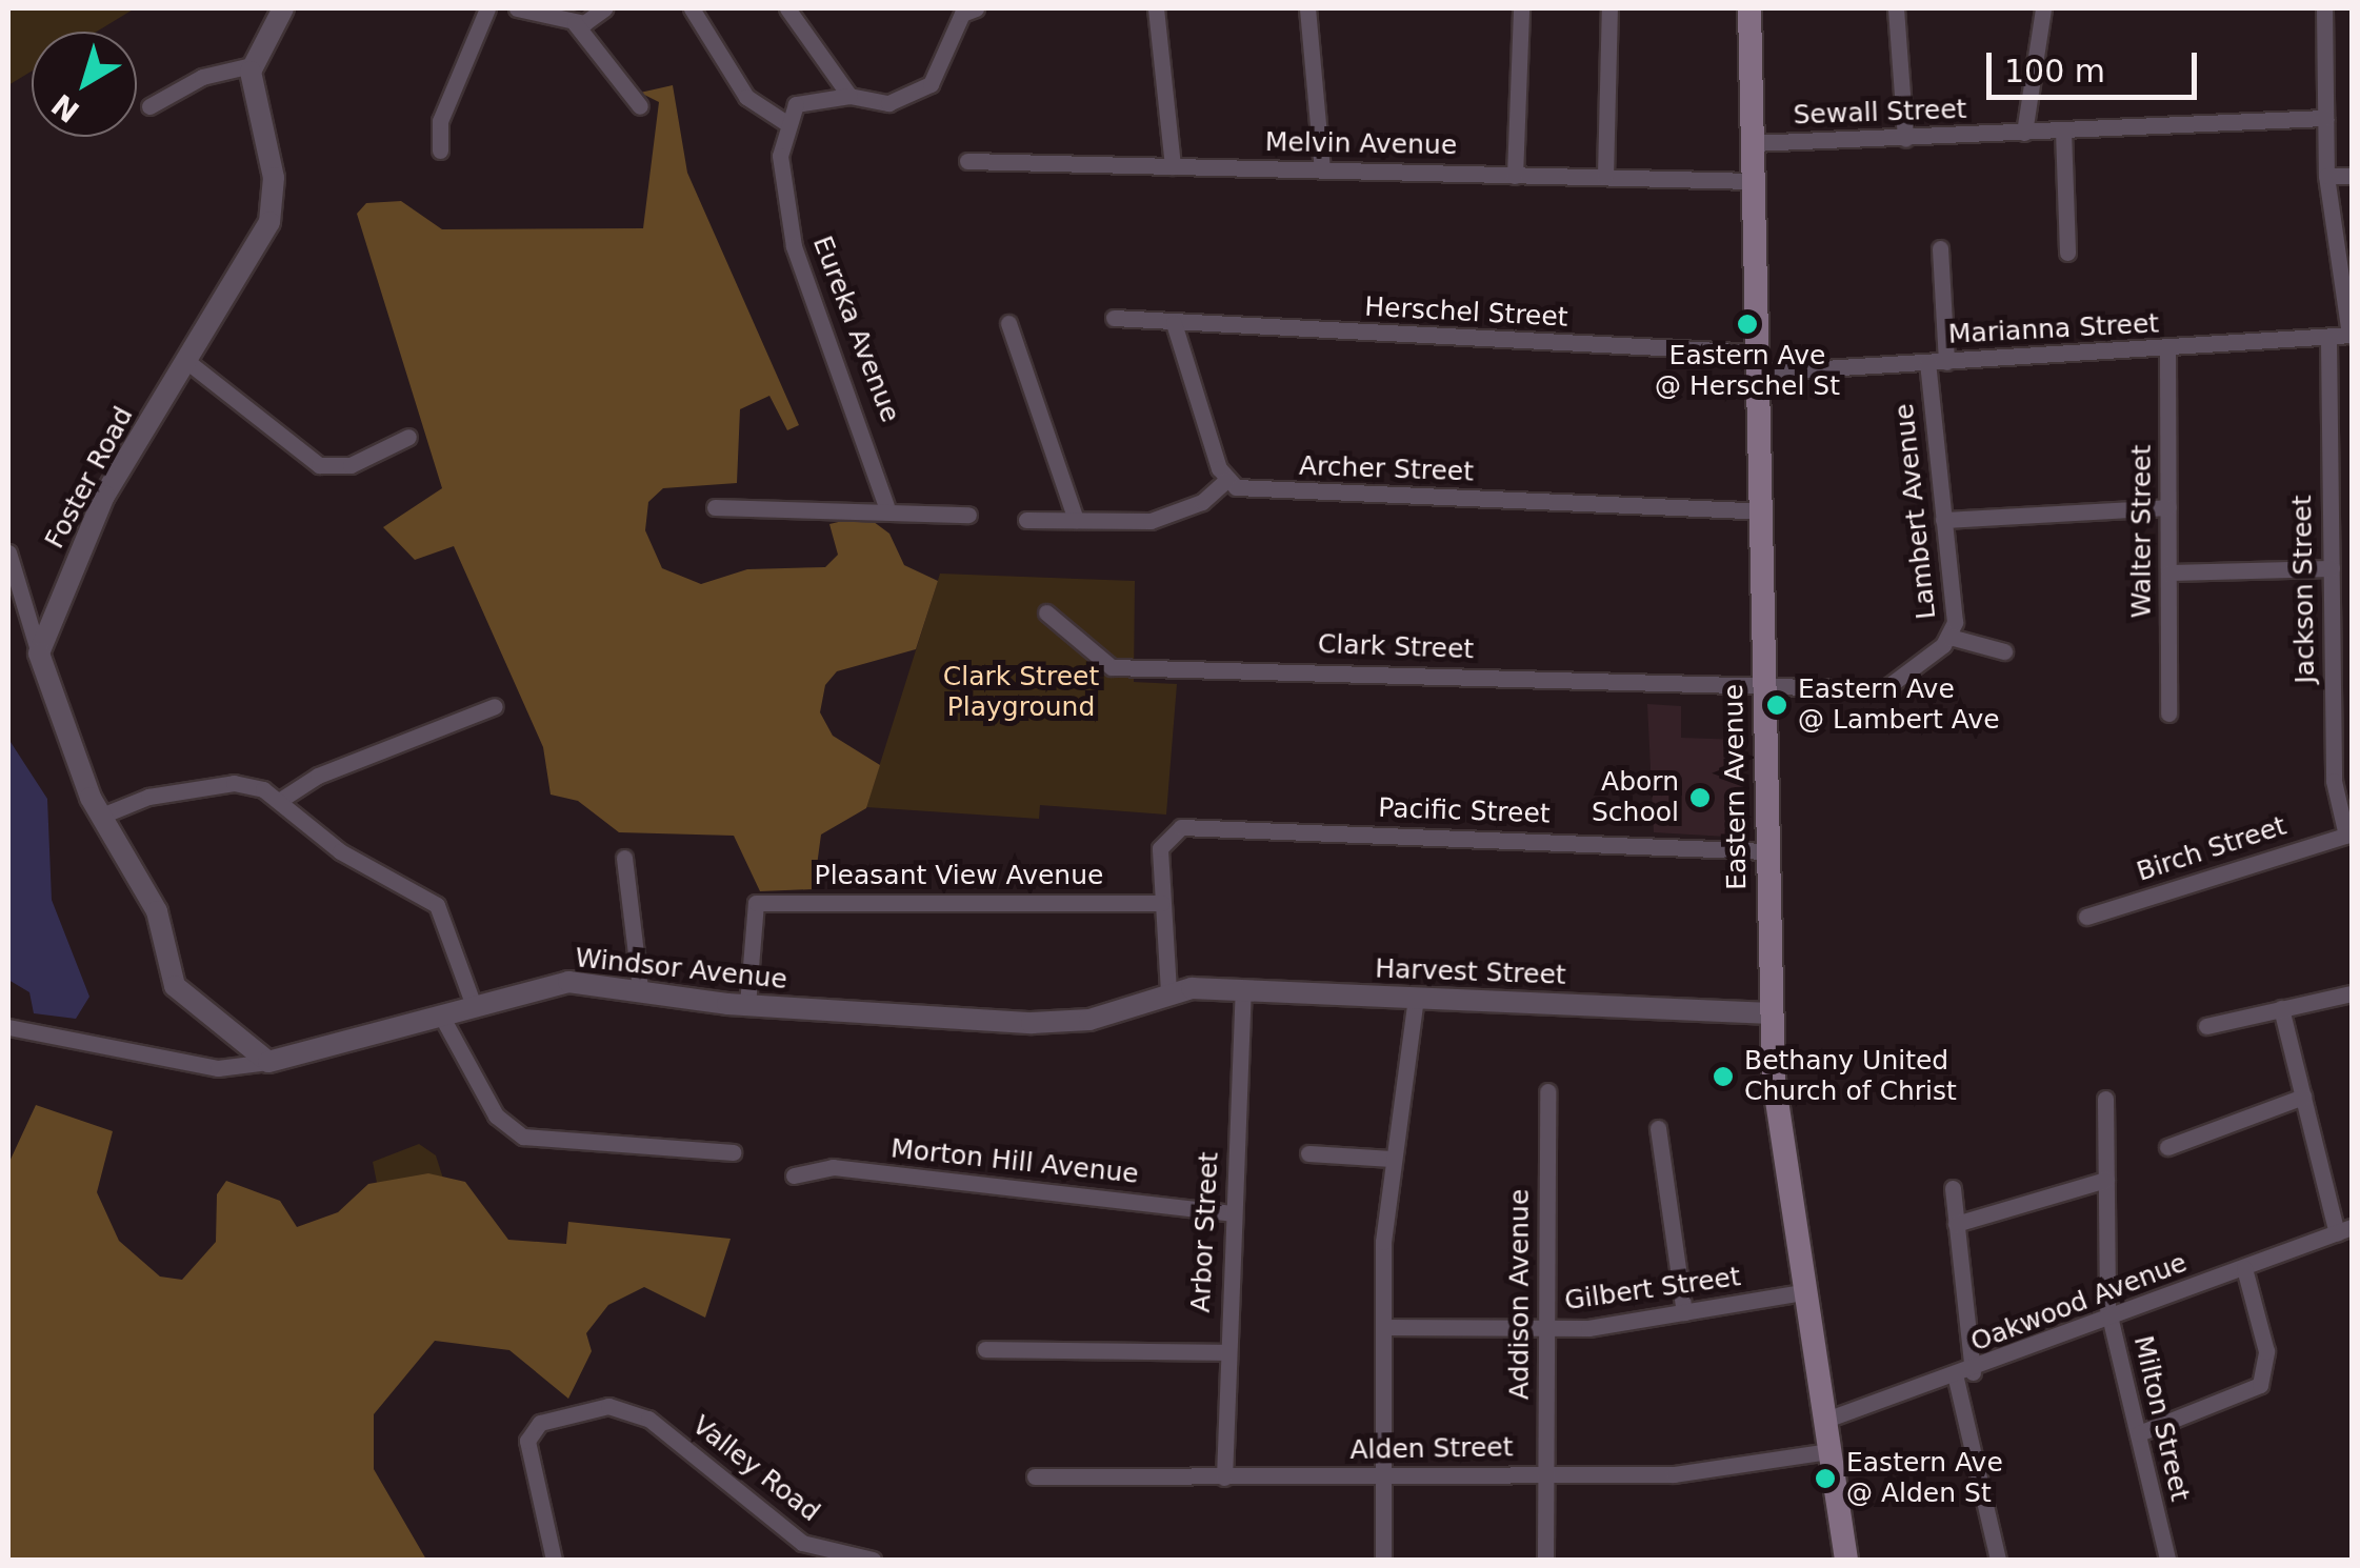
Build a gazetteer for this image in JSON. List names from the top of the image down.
{
  "streets": {
    "main road": ["Eastern Avenue"],
    "street": [
      "Sewall Street",
      "Melvin Avenue",
      "Herschel Street",
      "Eureka Avenue",
      "Marianna Street",
      "Archer Street",
      "Foster Road",
      "Lambert Avenue",
      "Walter Street",
      "Jackson Street",
      "Clark Street",
      "Pacific Street",
      "Birch Street",
      "Pleasant View Avenue",
      "Windsor Avenue",
      "Harvest Street",
      "Morton Hill Avenue",
      "Arbor Street",
      "Gilbert Street",
      "Addison Avenue",
      "Oakwood Avenue",
      "Milton Street",
      "Alden Street",
      "Valley Road"
    ]
  },
  "crossings": [
    ["Sewall Street", "Eastern Avenue"],
    ["Melvin Avenue", "Eastern Avenue"],
    ["Herschel Street", "Marianna Street"],
    ["Herschel Street", "Eastern Avenue"],
    ["Marianna Street", "Lambert Avenue"],
    ["Marianna Street", "Walter Street"],
    ["Marianna Street", "Jackson Street"],
    ["Marianna Street", "Eastern Avenue"],
    ["Archer Street", "Eastern Avenue"],
    ["Lambert Avenue", "Clark Street"],
    ["Lambert Avenue", "Eastern Avenue"],
    ["Jackson Street", "Birch Street"],
    ["Clark Street", "Eastern Avenue"],
    ["Eastern Avenue", "Pacific Street"],
    ["Eastern Avenue", "Harvest Street"],
    ["Eastern Avenue", "Gilbert Street"],
    ["Eastern Avenue", "Oakwood Avenue"],
    ["Eastern Avenue", "Alden Street"],
    ["Pacific Street", "Pleasant View Avenue"],
    ["Pleasant View Avenue", "Windsor Avenue"],
    ["Windsor Avenue", "Harvest Street"],
    ["Harvest Street", "Arbor Street"],
    ["Morton Hill Avenue", "Arbor Street"],
    ["Arbor Street", "Alden Street"],
    ["Gilbert Street", "Addison Avenue"],
    ["Addison Avenue", "Alden Street"],
    ["Oakwood Avenue", "Milton Street"]
  ],
  "parks": ["Clark Street Playground"],
  "places": [
    "Eastern Ave @ Herschel St",
    "Eastern Ave @ Lambert Ave",
    "Aborn School",
    "Bethany United Church of Christ",
    "Eastern Ave @ Alden St"
  ],
  "scale_bar": "100 m",
  "north": "bottom left"
}
